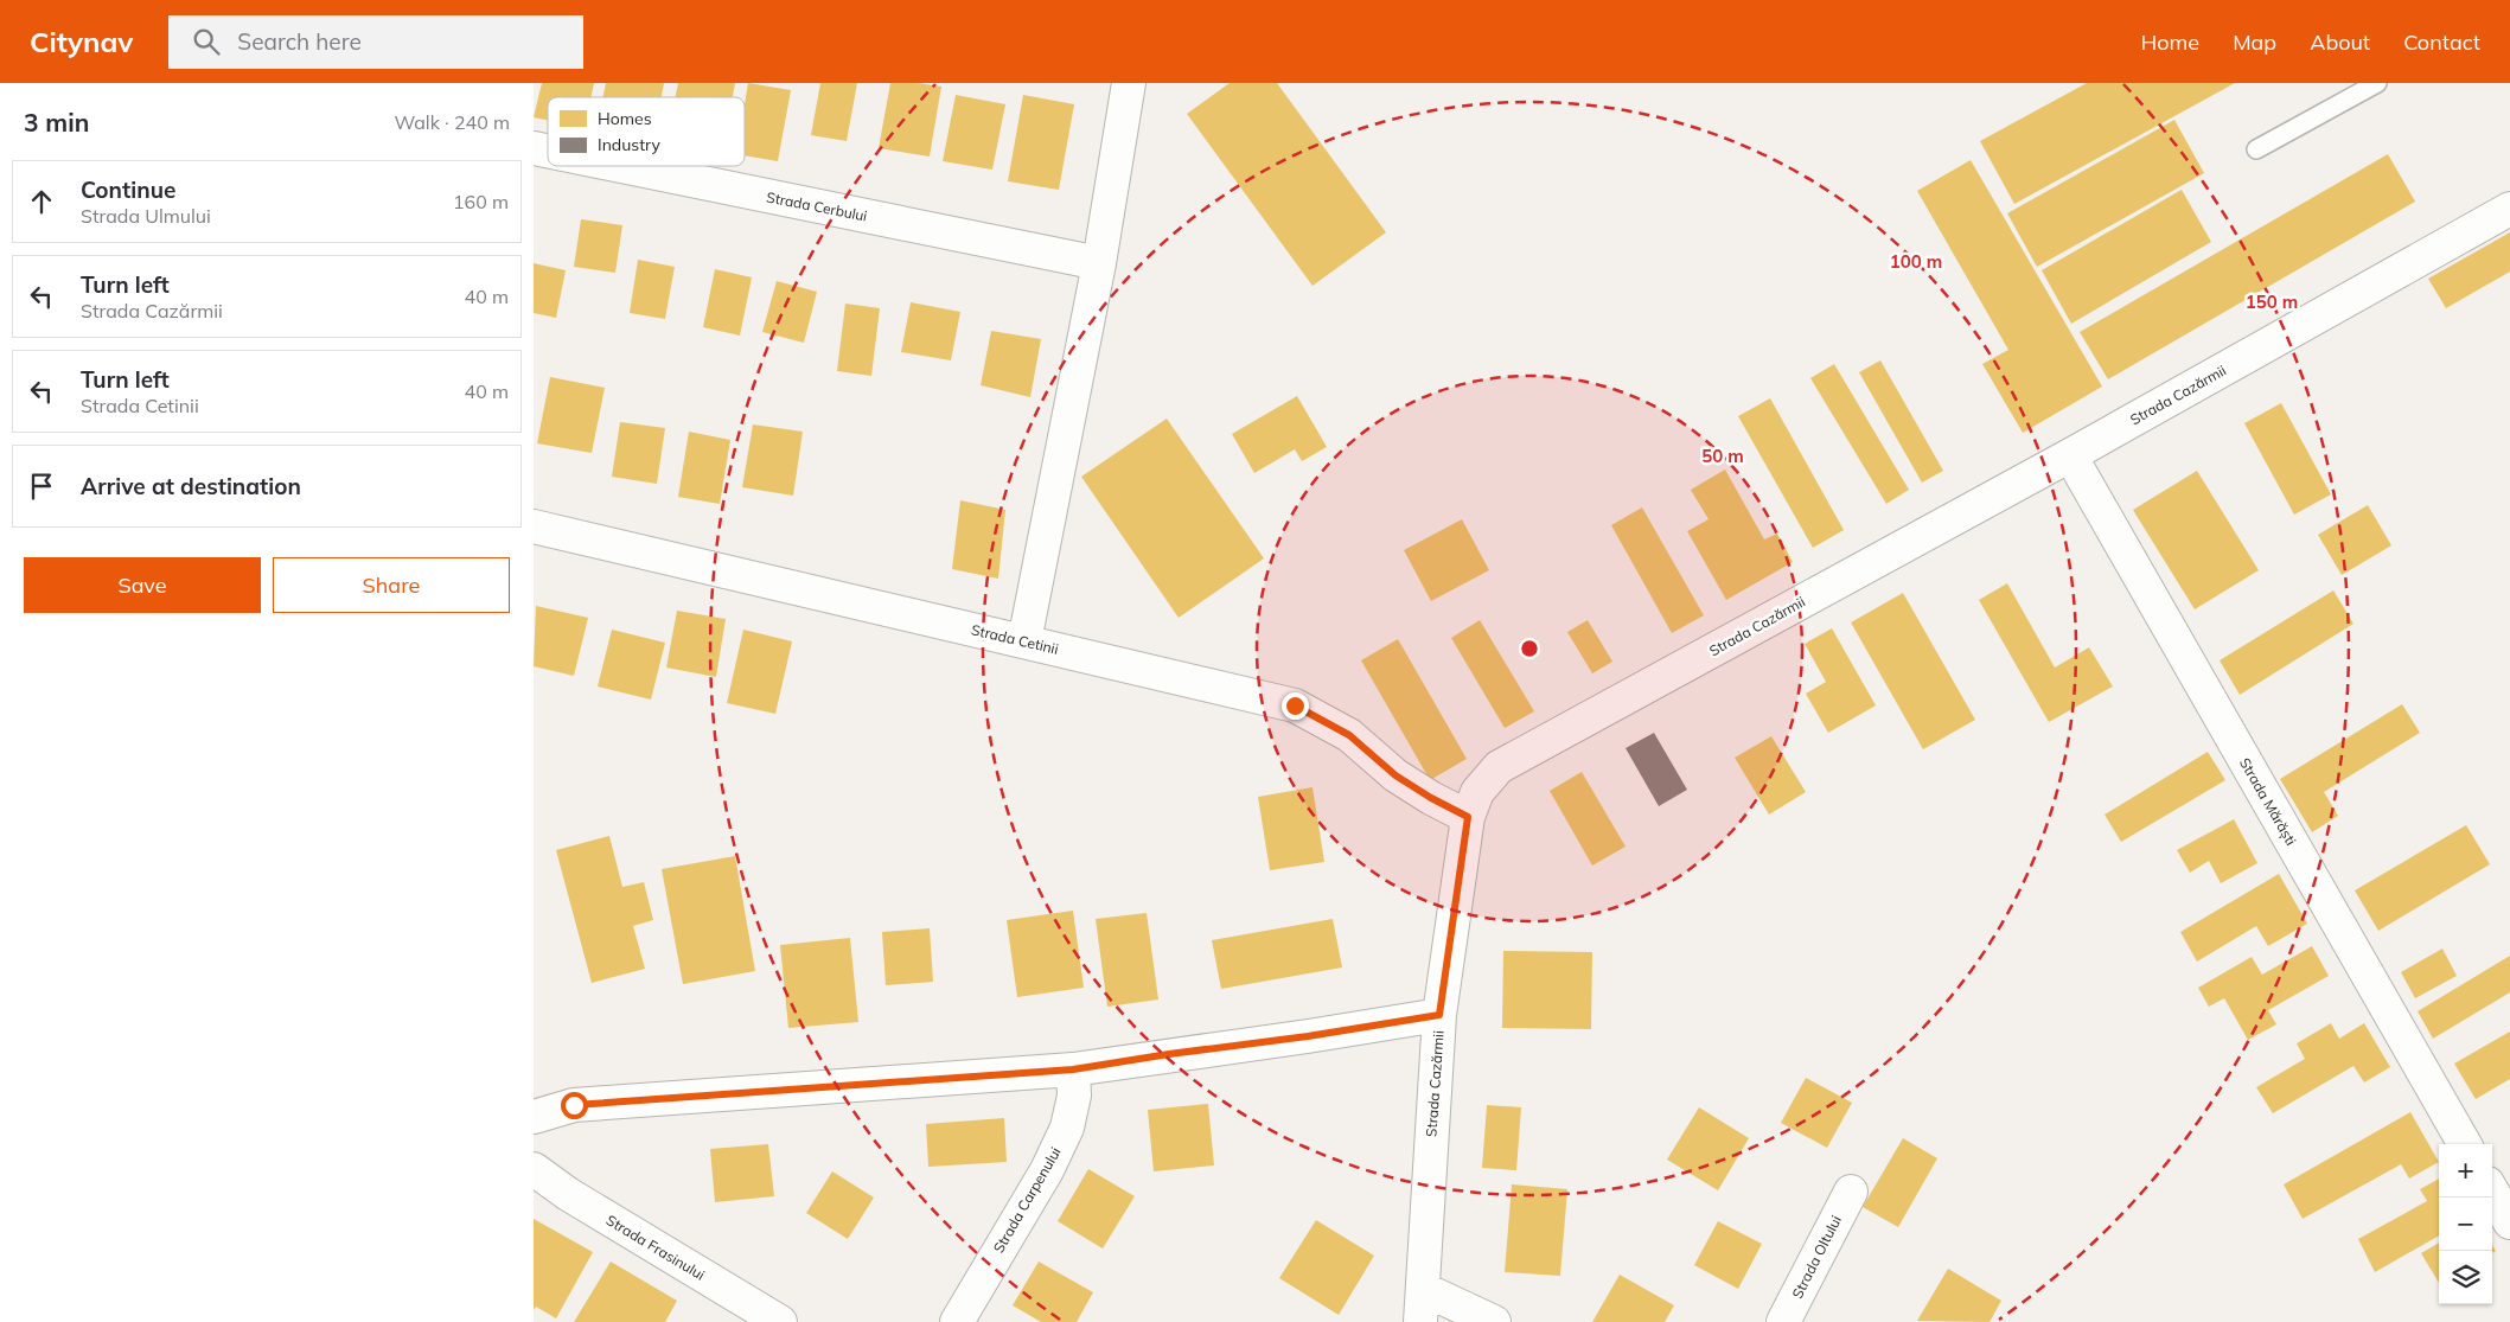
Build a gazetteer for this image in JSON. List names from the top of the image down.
{
  "streets": {
    "street": [
      "Strada Cerbului",
      "Strada Cazărmii",
      "Strada Cetinii",
      "Strada Mărăști",
      "Strada Carpenului",
      "Strada Frasinului",
      "Strada Oltului"
    ]
  },
  "crossings": [
    ["Strada Cazărmii", "Strada Cetinii"],
    ["Strada Cazărmii", "Strada Mărăști"]
  ],
  "legend": ["Homes", "Industry"],
  "page": {
    "header": "Citynav",
    "search": "Search here",
    "nav": [
      "Home",
      "Map",
      "About",
      "Contact"
    ],
    "heading": ["3 min", "Walk · 240 m"],
    "list": [
      ["Continue", "Strada Ulmului", "160 m"],
      ["Turn left", "Strada Cazărmii", "40 m"],
      ["Turn left", "Strada Cetinii", "40 m"],
      "Arrive at destination"
    ],
    "buttons": ["Save", "Share"],
    "map_buttons": ["+", "−"]
  },
  "rings": ["100 m", "150 m", "50 m"]
}
